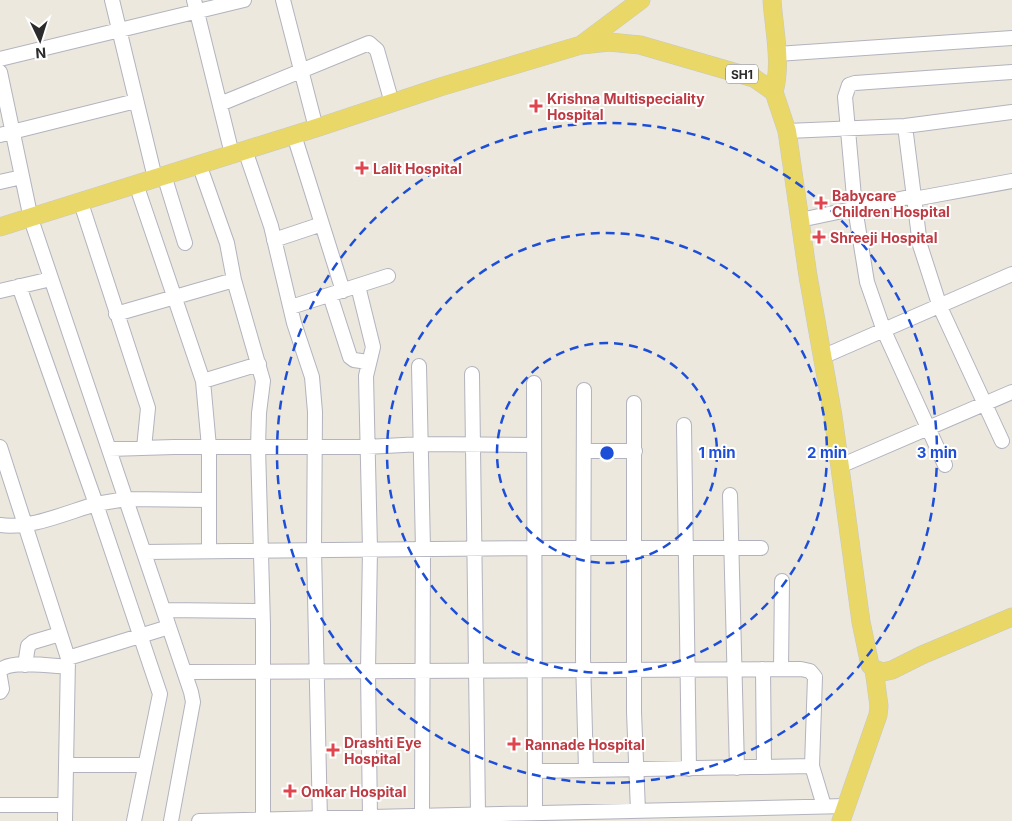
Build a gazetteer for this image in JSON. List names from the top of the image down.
{
  "streets": {
    "main road": ["SH1"]
  },
  "places": {
    "health": [
      "Krishna Multispeciality Hospital",
      "Lalit Hospital",
      "Babycare Children Hospital",
      "Shreeji Hospital",
      "Rannade Hospital",
      "Drashti Eye Hospital",
      "Omkar Hospital"
    ]
  },
  "north": "bottom",
  "rings": ["1 min", "2 min", "3 min"]
}
